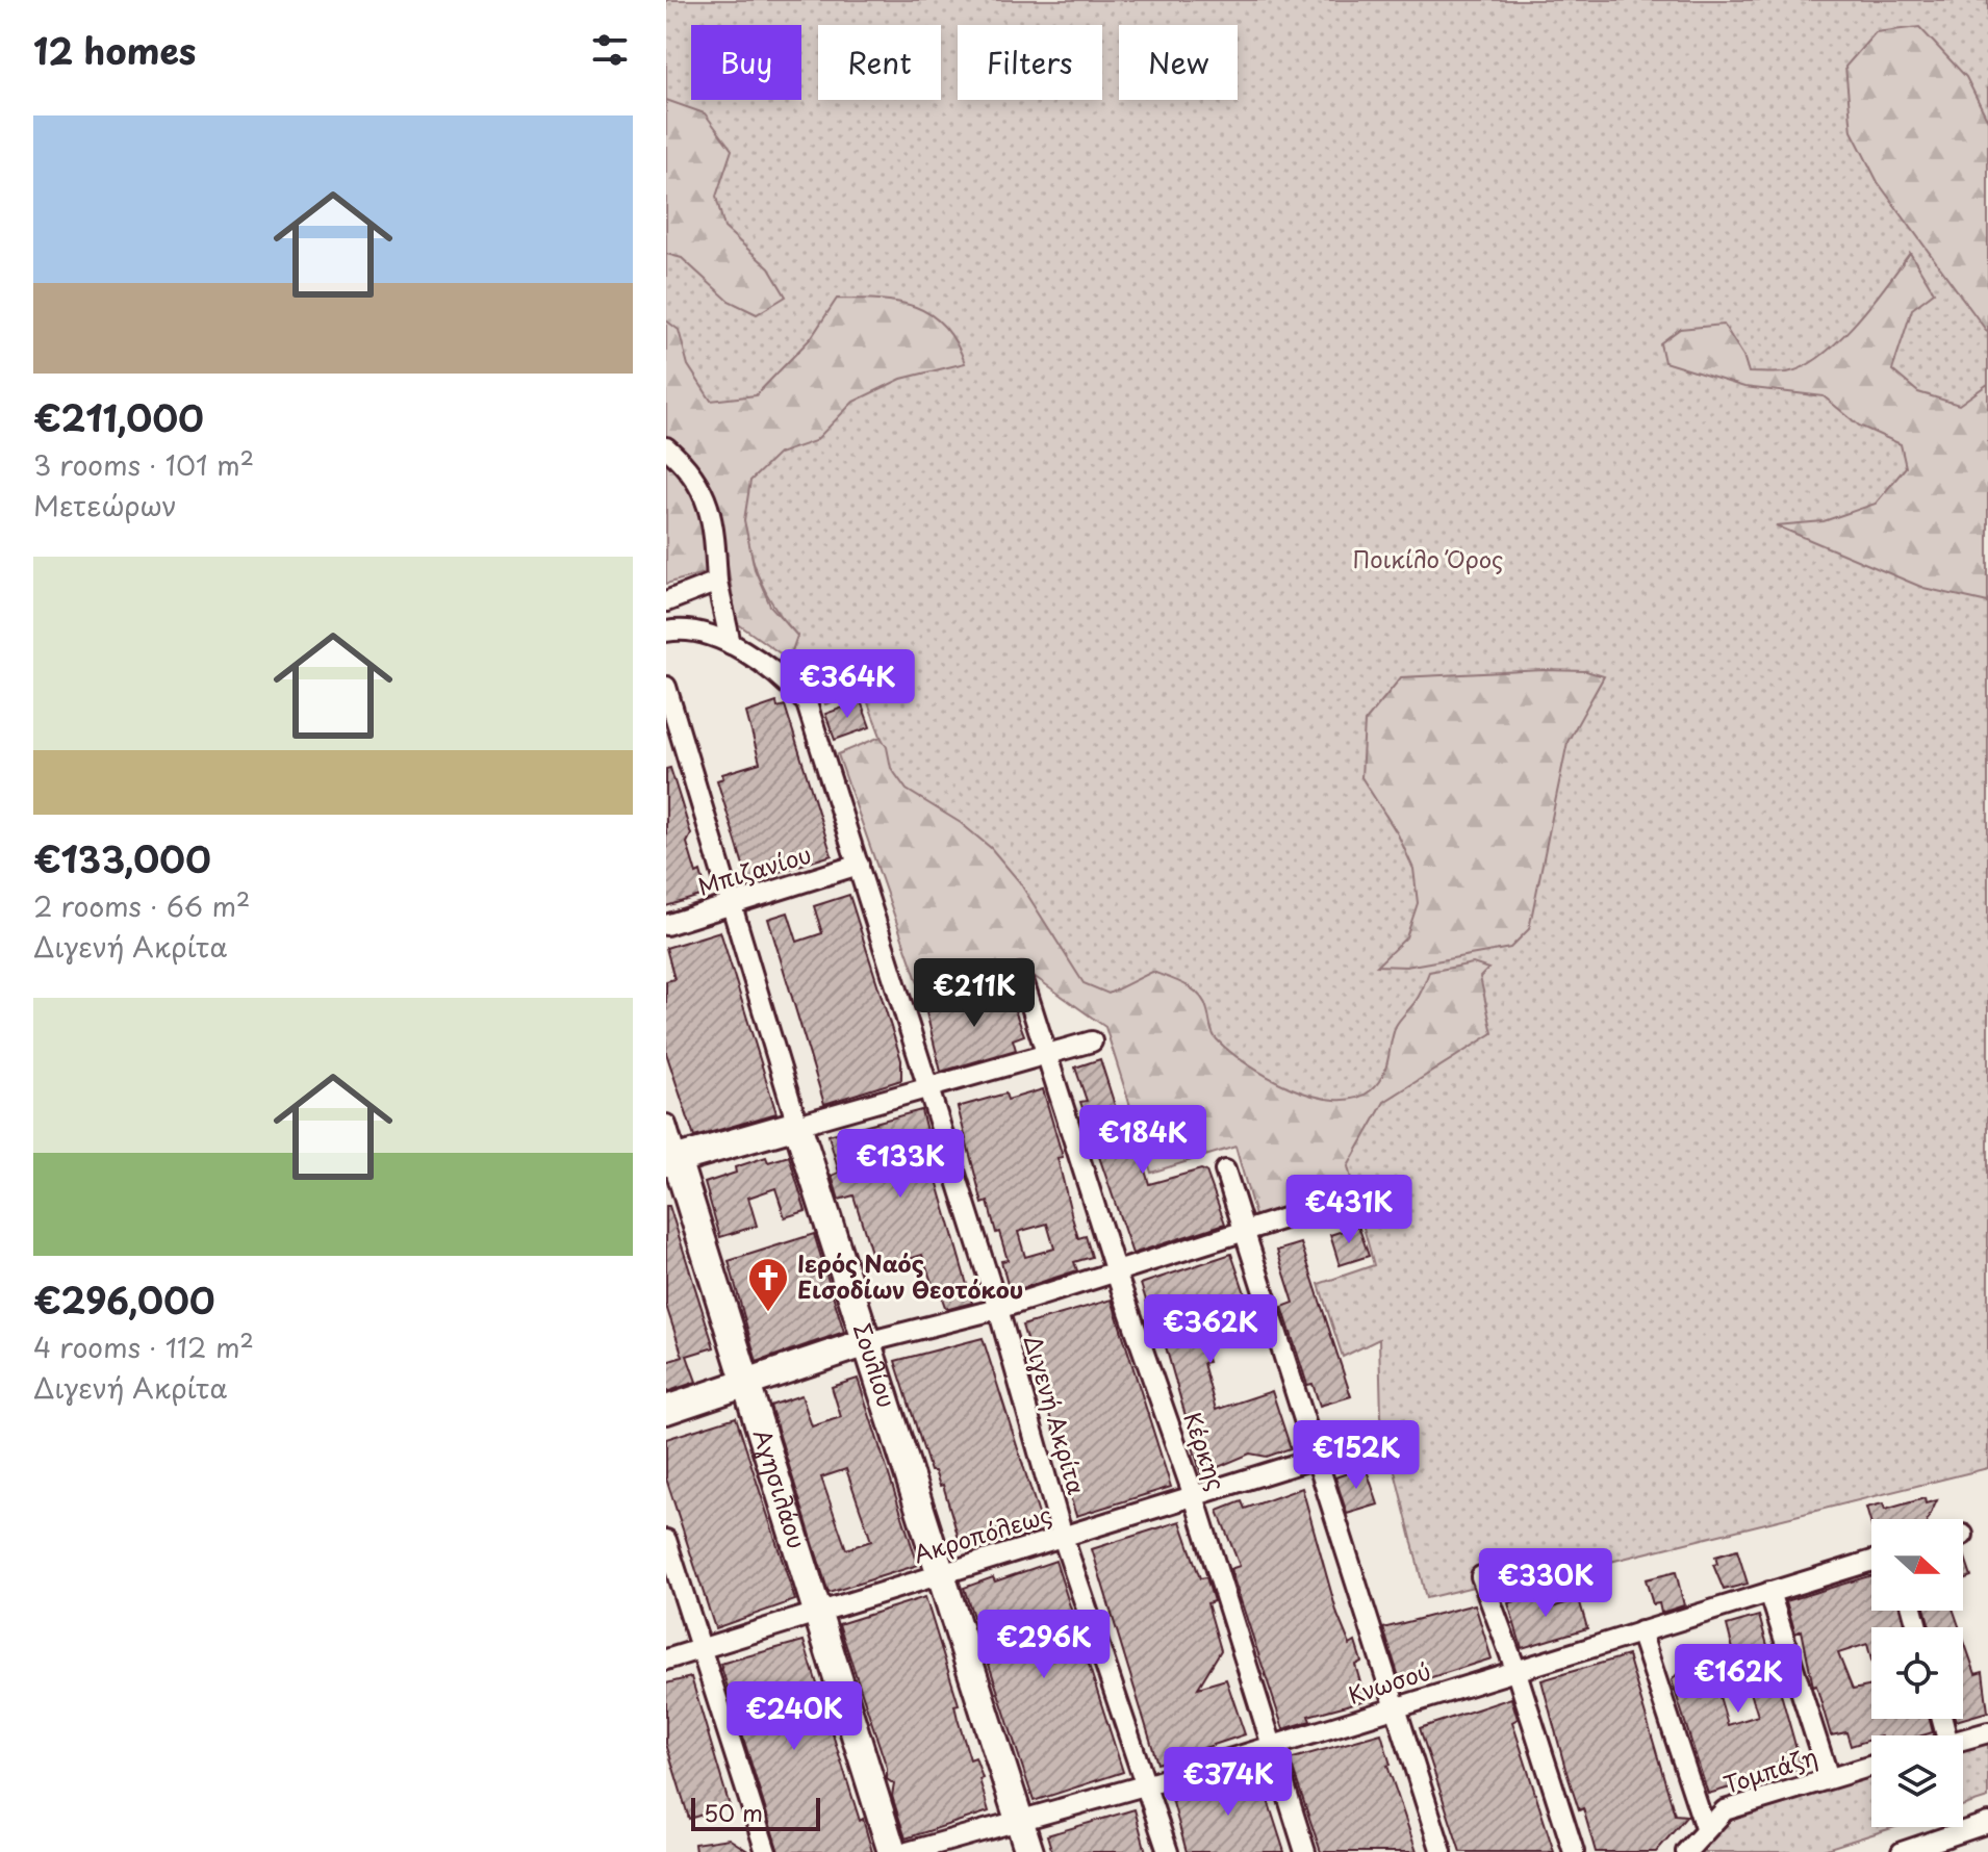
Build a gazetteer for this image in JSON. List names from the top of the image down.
{
  "streets": {
    "street": [
      "Μπιζανίου",
      "Σουλίου",
      "Διγενή Ακρίτα",
      "Κέρκης",
      "Αγησιλάου",
      "Ακροπόλεως",
      "Κνωσού",
      "Τομπάζη"
    ]
  },
  "crossings": [
    ["Μπιζανίου", "Σουλίου"],
    ["Μπιζανίου", "Διγενή Ακρίτα"],
    ["Σουλίου", "Ακροπόλεως"],
    ["Σουλίου", "Κνωσού"],
    ["Διγενή Ακρίτα", "Ακροπόλεως"],
    ["Διγενή Ακρίτα", "Κνωσού"],
    ["Κέρκης", "Ακροπόλεως"],
    ["Κέρκης", "Κνωσού"],
    ["Αγησιλάου", "Ακροπόλεως"]
  ],
  "parks": ["Ποικίλο Όρος"],
  "places": {
    "church": ["Ιερός Ναός Εισοδίων Θεοτόκου"]
  },
  "scale_bar": "50 m",
  "north": "right",
  "page": {
    "heading": "12 homes",
    "chip": [
      "Buy",
      "Rent",
      "Filters",
      "New"
    ],
    "list": [
      {
        "name": "€211,000",
        "note": "3 rooms · 101 m² · Μετεώρων"
      },
      {
        "name": "€133,000",
        "note": "2 rooms · 66 m² · Διγενή Ακρίτα"
      },
      {
        "name": "€296,000",
        "note": "4 rooms · 112 m² · Διγενή Ακρίτα"
      }
    ],
    "price": [
      "€364K",
      "€211K",
      "€184K",
      "€133K",
      "€431K",
      "€362K",
      "€152K",
      "€330K",
      "€296K",
      "€162K",
      "€240K",
      "€374K"
    ],
    "scale": "50 m"
  }
}
